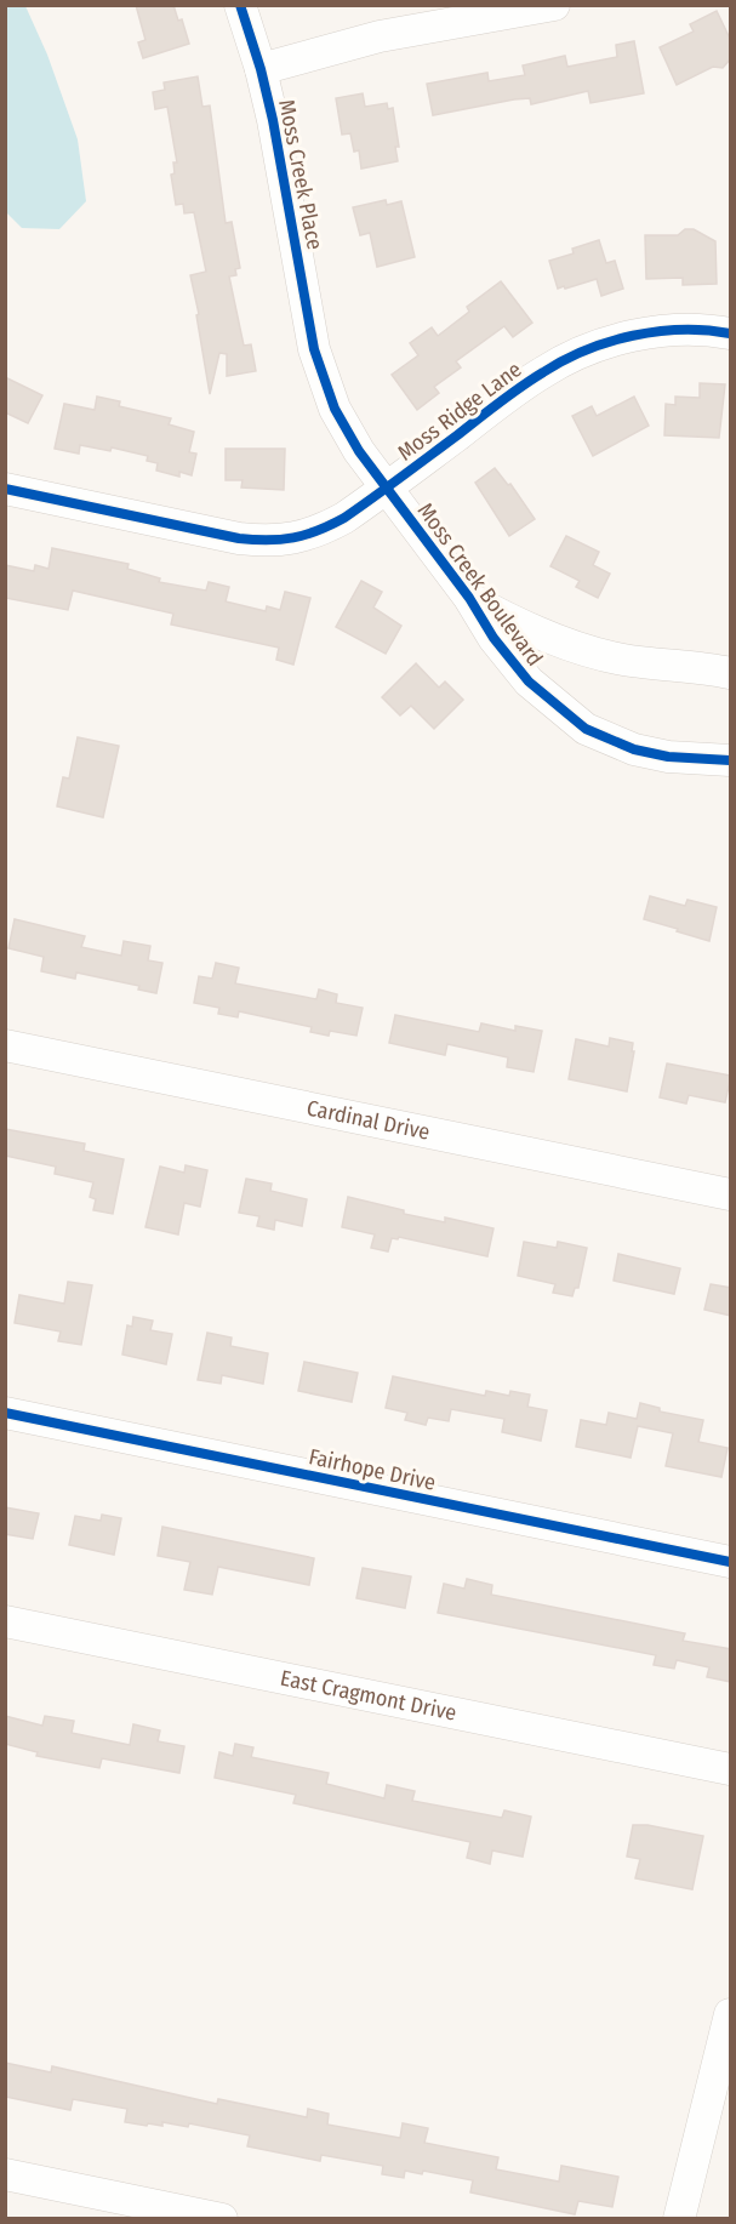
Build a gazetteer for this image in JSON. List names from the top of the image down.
{
  "streets": {
    "street": [
      "Moss Creek Place",
      "Moss Ridge Lane",
      "Moss Creek Boulevard",
      "Cardinal Drive",
      "Fairhope Drive",
      "East Cragmont Drive"
    ]
  },
  "crossings": [
    ["Moss Creek Place", "Moss Creek Boulevard"],
    ["Moss Ridge Lane", "Moss Creek Boulevard"]
  ]
}
